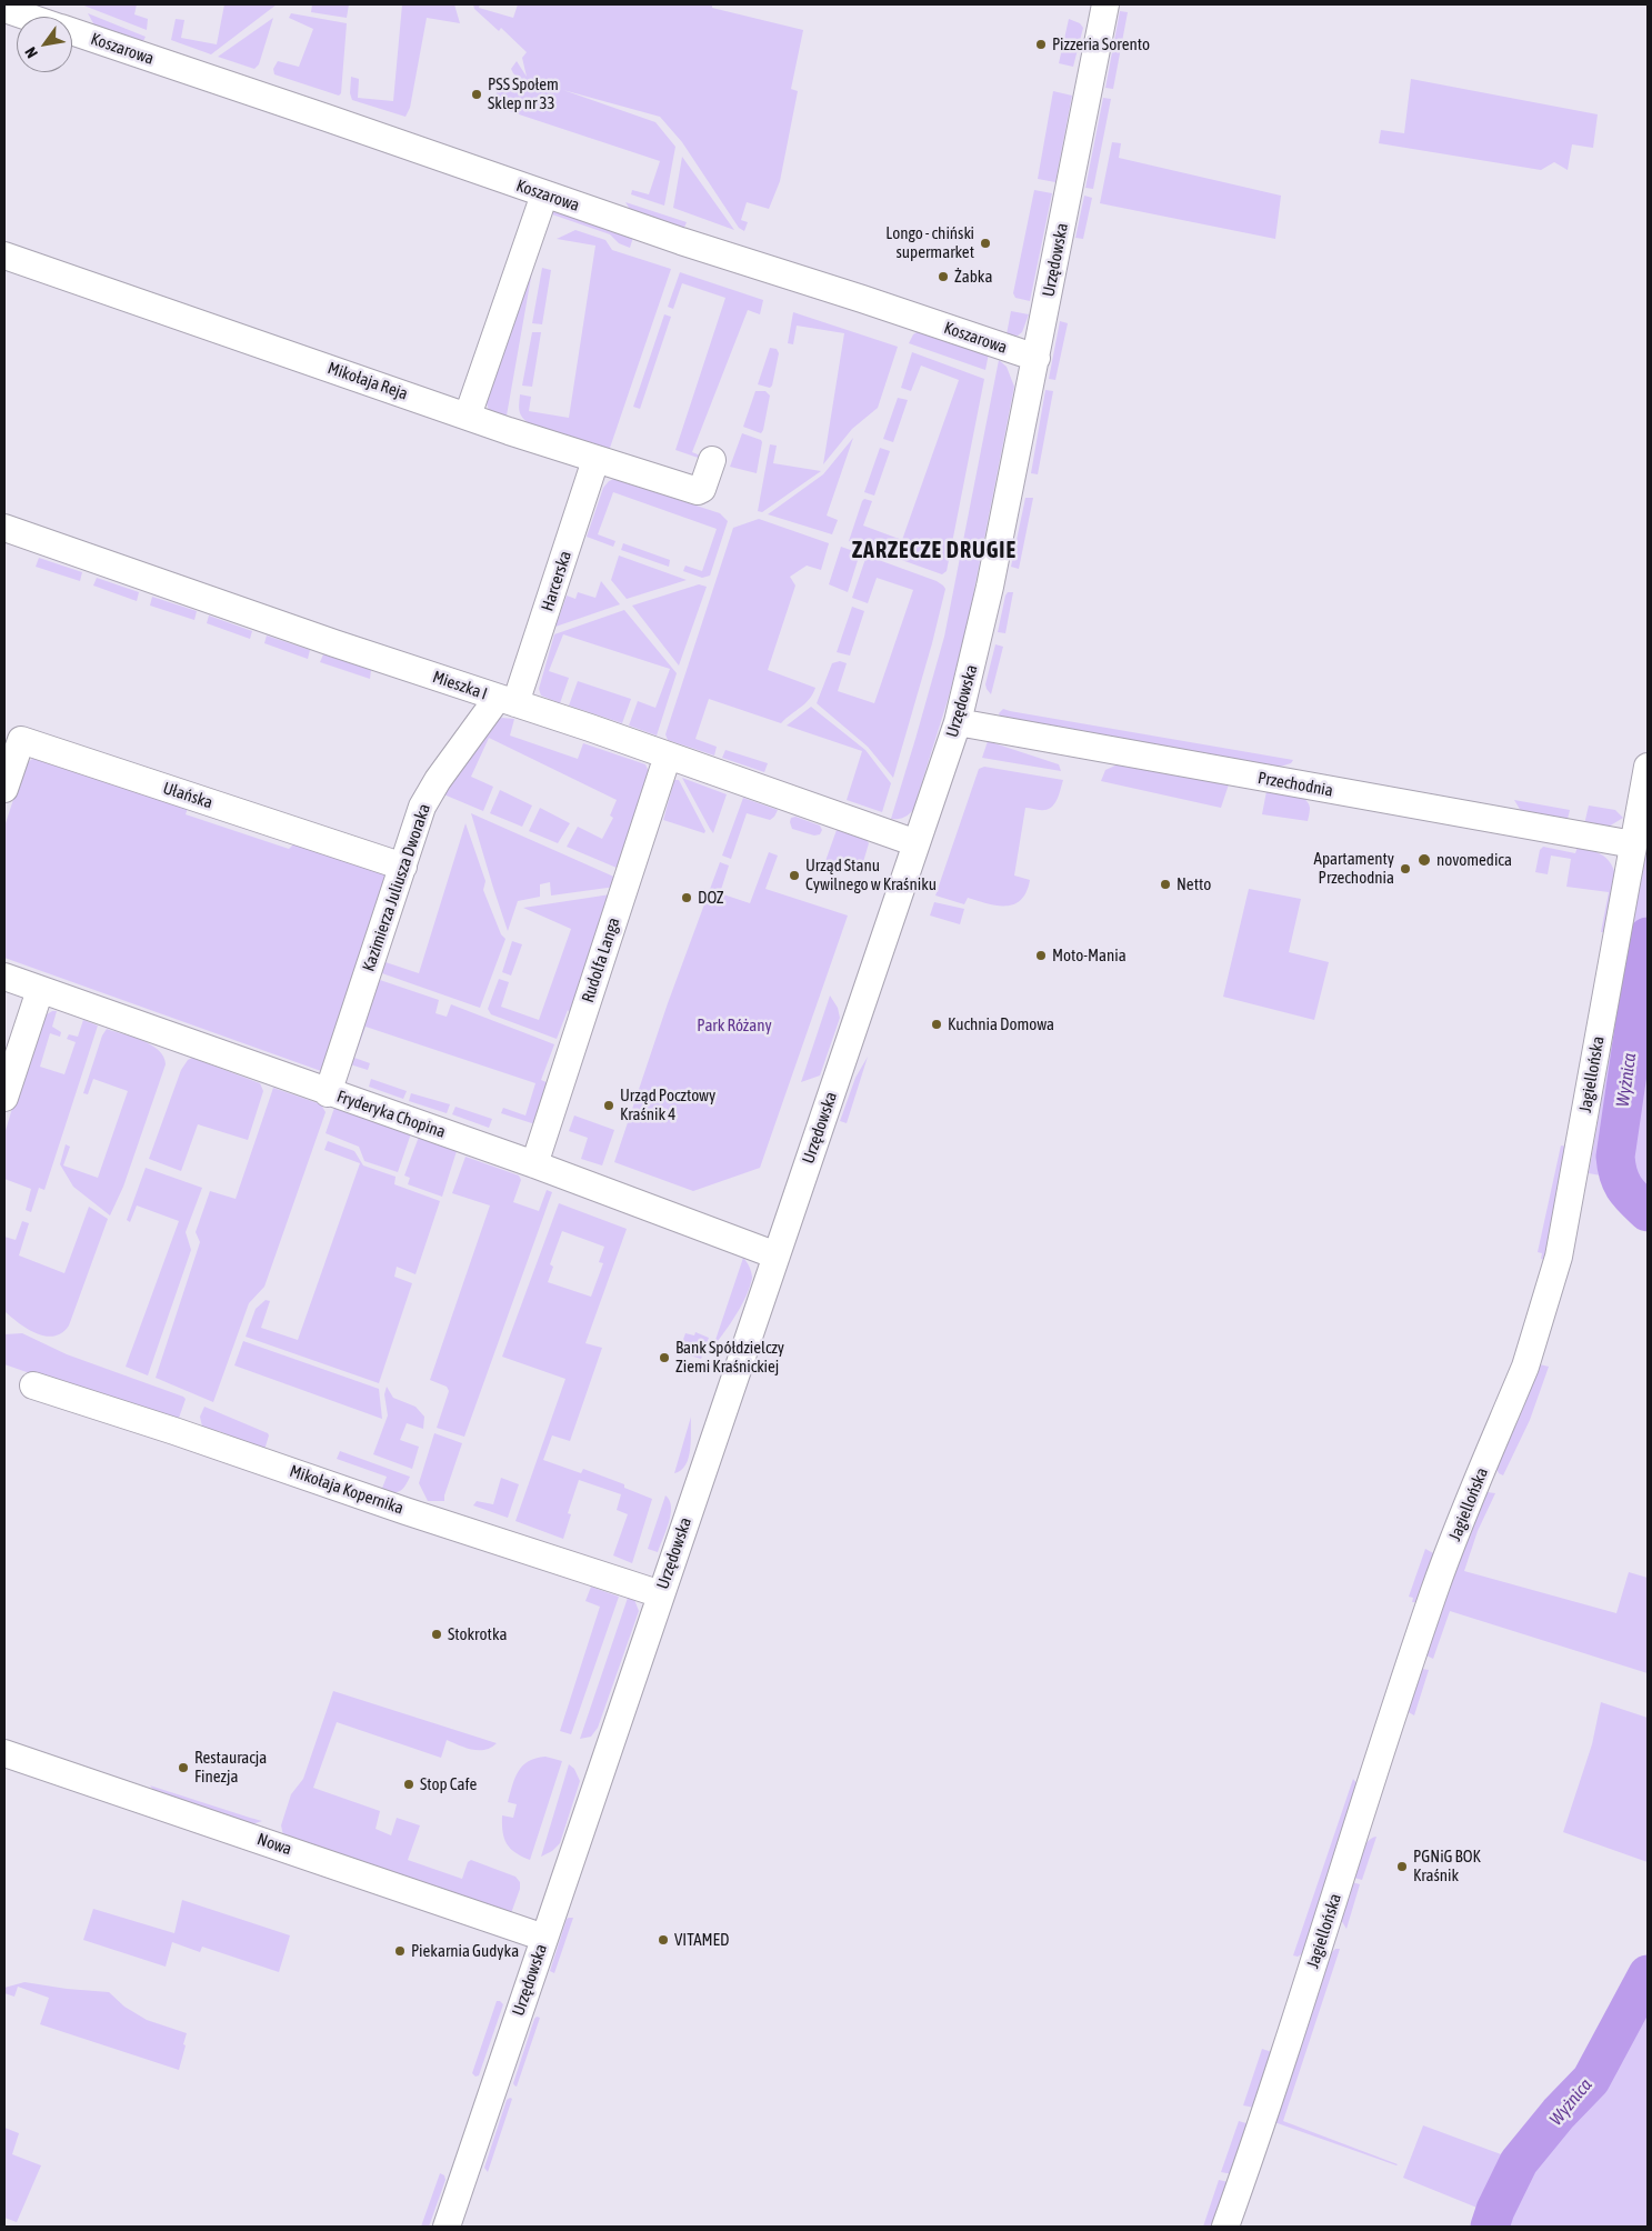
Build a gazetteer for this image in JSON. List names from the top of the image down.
{
  "streets": {
    "street": [
      "Koszarowa",
      "Urzędowska",
      "Mikołaja Reja",
      "Harcerska",
      "Mieszka I",
      "Przechodnia",
      "Ułańska",
      "Kazimierza Juliusza Dworaka",
      "Rudolfa Langa",
      "Jagiellońska",
      "Fryderyka Chopina",
      "Mikołaja Kopernika",
      "Nowa"
    ]
  },
  "crossings": [
    ["Koszarowa", "Urzędowska"],
    ["Urzędowska", "Mieszka I"],
    ["Urzędowska", "Przechodnia"],
    ["Urzędowska", "Fryderyka Chopina"],
    ["Urzędowska", "Mikołaja Kopernika"],
    ["Urzędowska", "Nowa"],
    ["Mikołaja Reja", "Harcerska"],
    ["Harcerska", "Mieszka I"],
    ["Harcerska", "Kazimierza Juliusza Dworaka"],
    ["Mieszka I", "Kazimierza Juliusza Dworaka"],
    ["Mieszka I", "Rudolfa Langa"],
    ["Przechodnia", "Jagiellońska"],
    ["Ułańska", "Kazimierza Juliusza Dworaka"],
    ["Kazimierza Juliusza Dworaka", "Fryderyka Chopina"],
    ["Rudolfa Langa", "Fryderyka Chopina"]
  ],
  "districts": ["ZARZECZE DRUGIE"],
  "water": ["Wyżnica"],
  "parks": ["Park Różany"],
  "places": [
    "Pizzeria Sorento",
    "PSS Społem Sklep nr 33",
    "Longo - chiński supermarket",
    "Żabka",
    "novomedica",
    "Apartamenty Przechodnia",
    "Urząd Stanu Cywilnego w Kraśniku",
    "Netto",
    "DOZ",
    "Moto-Mania",
    "Kuchnia Domowa",
    "Urząd Pocztowy Kraśnik 4",
    "Bank Spółdzielczy Ziemi Kraśnickiej",
    "Stokrotka",
    "Restauracja Finezja",
    "Stop Cafe",
    "PGNiG BOK Kraśnik",
    "VITAMED",
    "Piekarnia Gudyka"
  ],
  "north": "bottom left"
}
